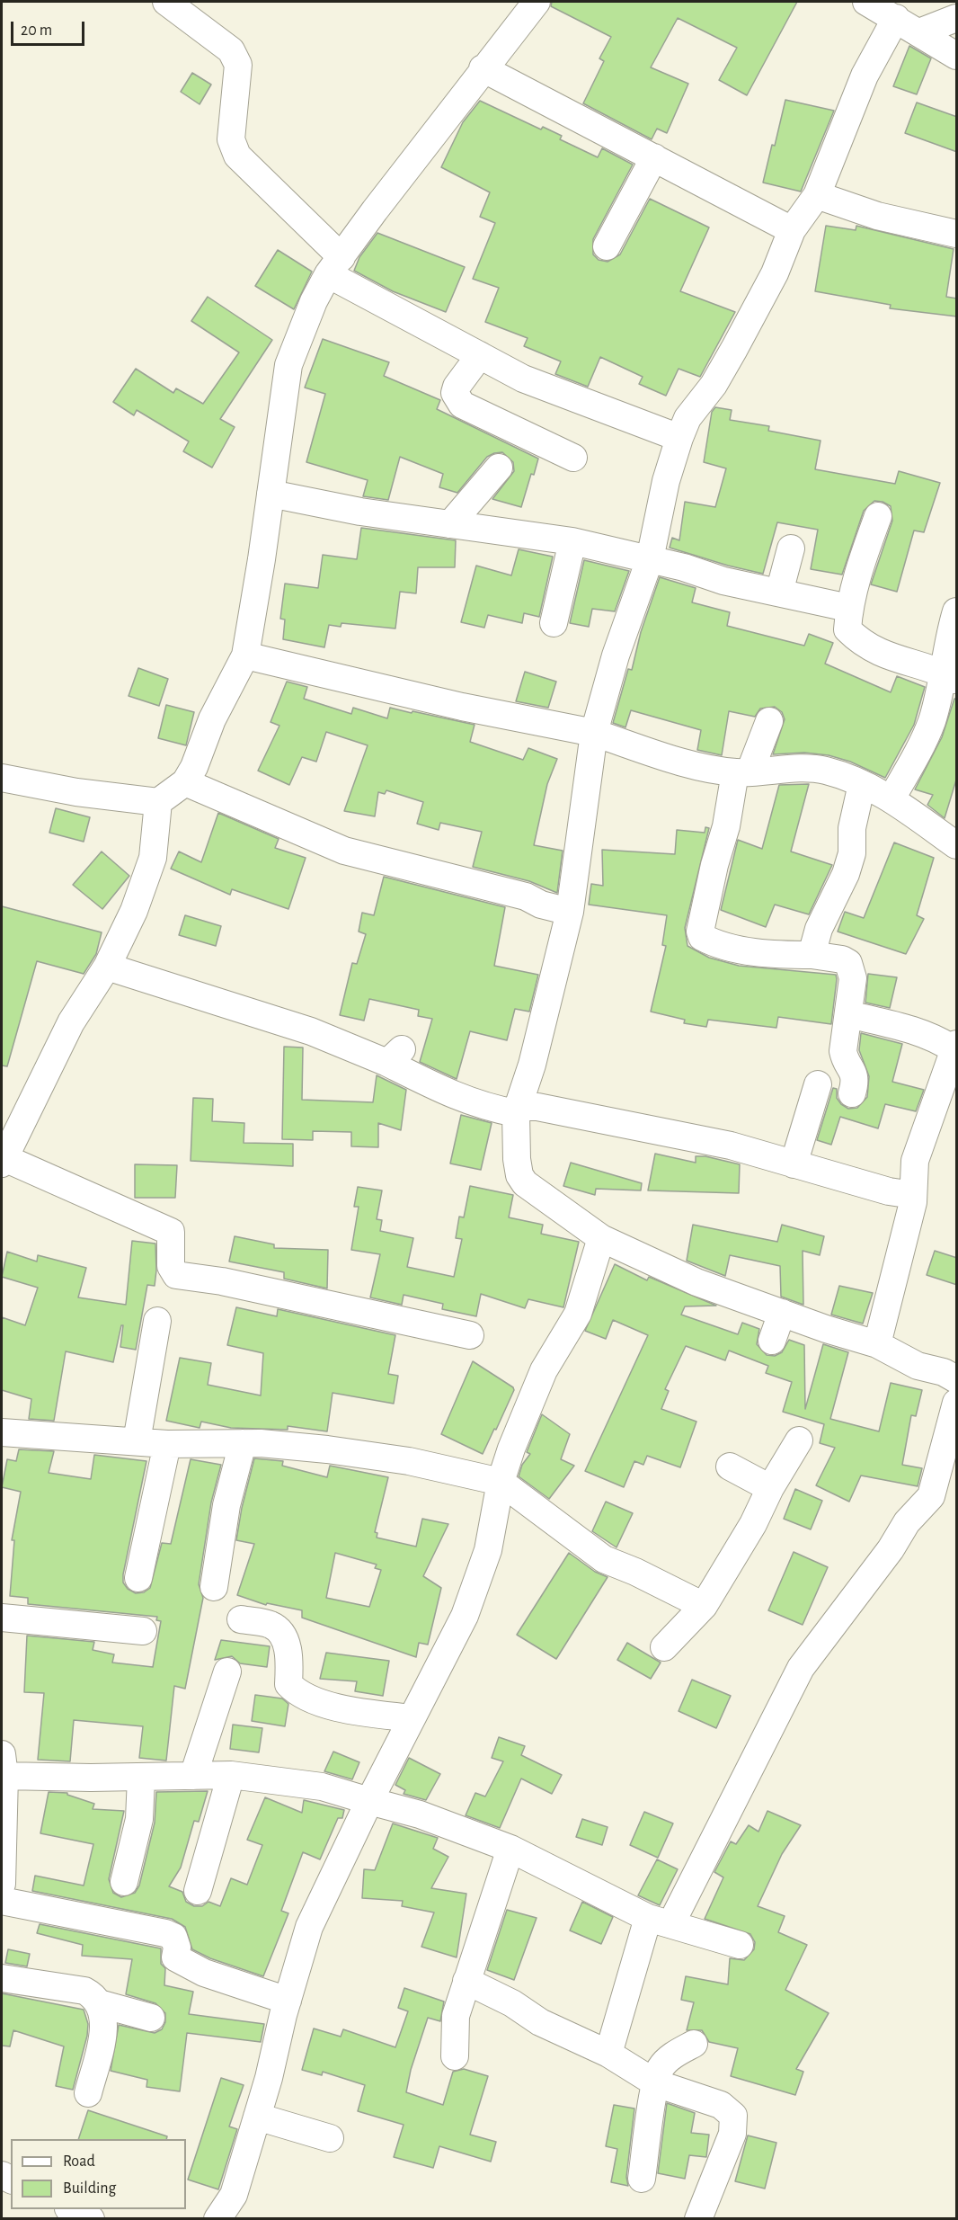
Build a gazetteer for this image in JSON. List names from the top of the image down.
{
  "legend": ["Road", "Building"],
  "scale_bar": "20 m"
}
